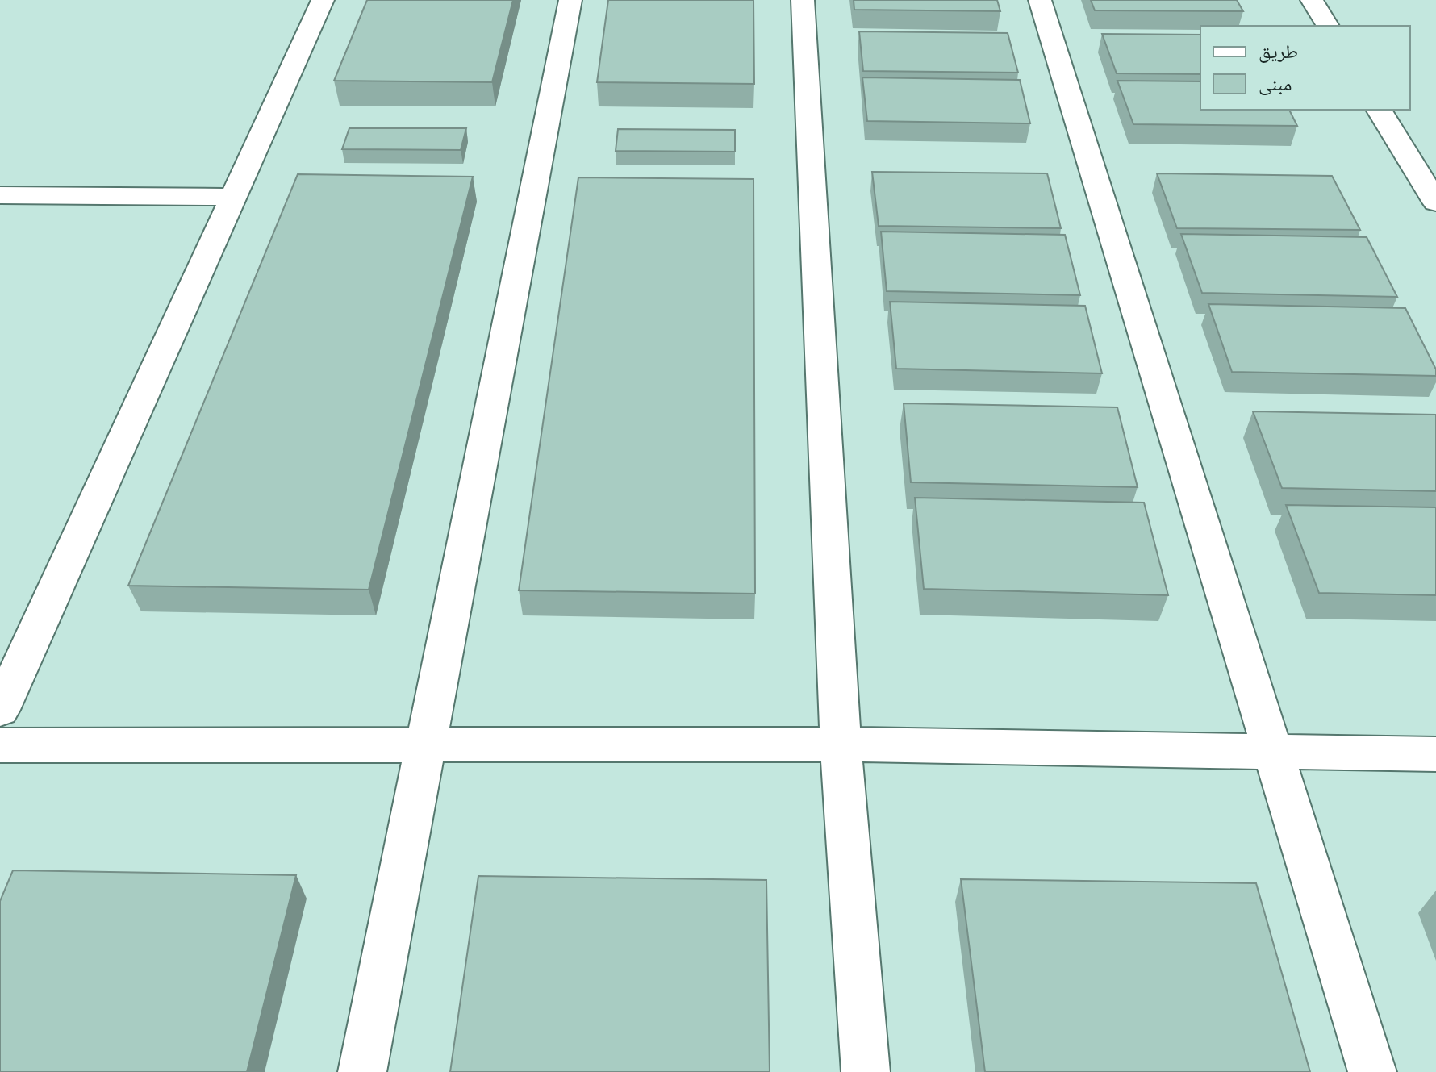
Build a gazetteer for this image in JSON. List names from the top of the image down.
{
  "legend": ["طريق", "مبنى"]
}
